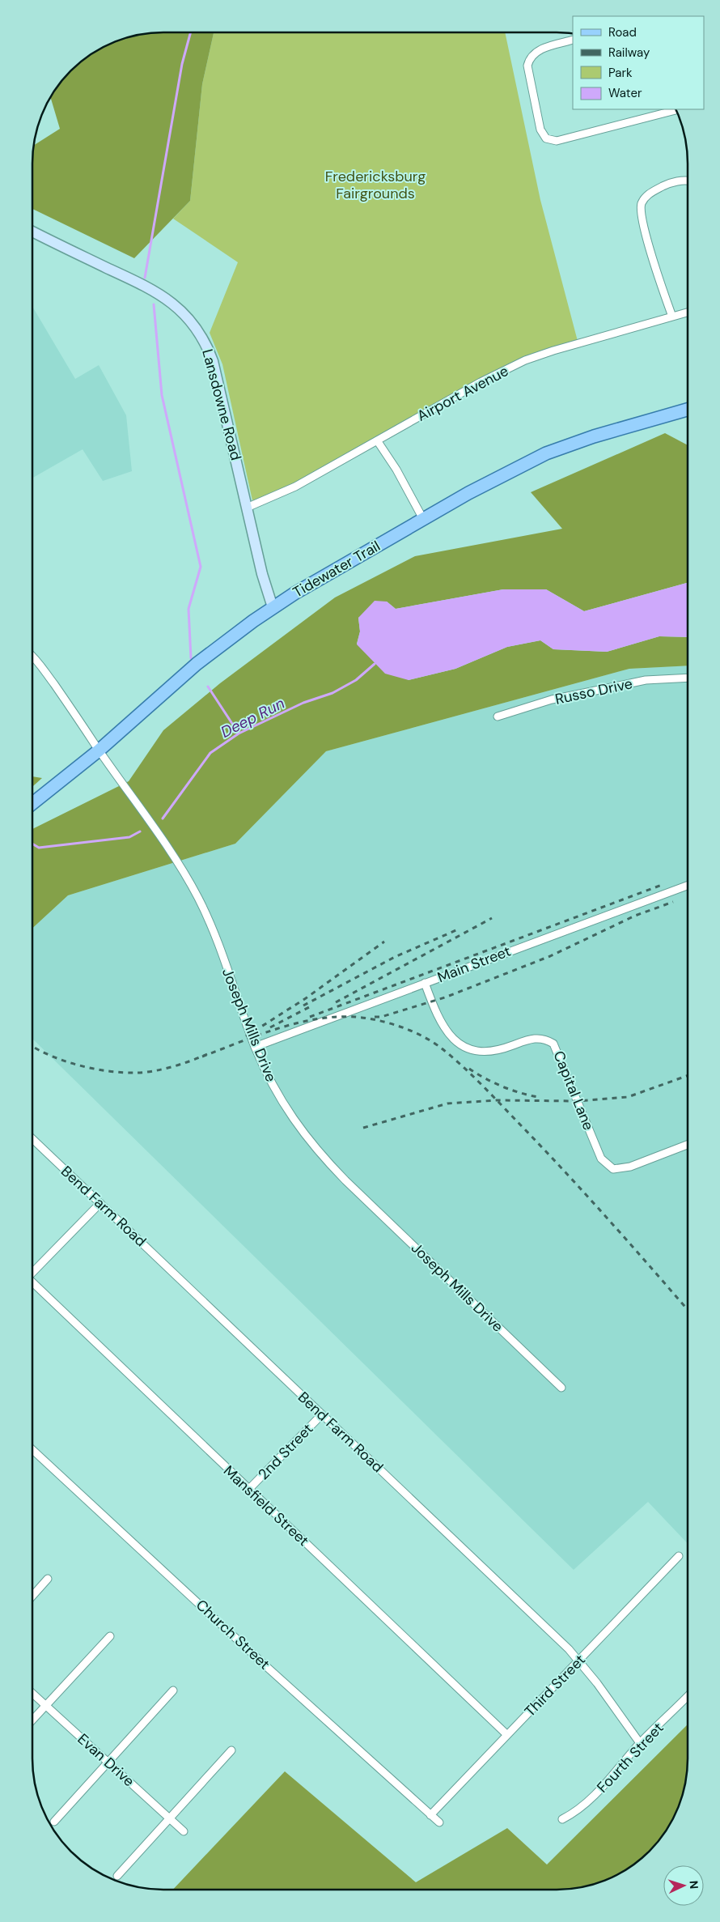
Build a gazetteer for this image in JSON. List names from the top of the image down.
{
  "streets": {
    "main road": ["Lansdowne Road", "Tidewater Trail"],
    "street": [
      "Airport Avenue",
      "Russo Drive",
      "Main Street",
      "Joseph Mills Drive",
      "Capital Lane",
      "Bend Farm Road",
      "2nd Street",
      "Mansfield Street",
      "Church Street",
      "Third Street",
      "Fourth Street",
      "Evan Drive"
    ]
  },
  "crossings": [
    ["Airport Avenue", "Lansdowne Road"],
    ["Lansdowne Road", "Tidewater Trail"],
    ["Tidewater Trail", "Joseph Mills Drive"],
    ["Main Street", "Joseph Mills Drive"],
    ["Main Street", "Capital Lane"],
    ["Bend Farm Road", "2nd Street"],
    ["Bend Farm Road", "Third Street"],
    ["Bend Farm Road", "Fourth Street"],
    ["2nd Street", "Mansfield Street"],
    ["Mansfield Street", "Third Street"],
    ["Church Street", "Third Street"]
  ],
  "water": ["Deep Run"],
  "parks": ["Fredericksburg Fairgrounds"],
  "legend": [
    "Road",
    "Railway",
    "Park",
    "Water"
  ],
  "north": "right"
}
